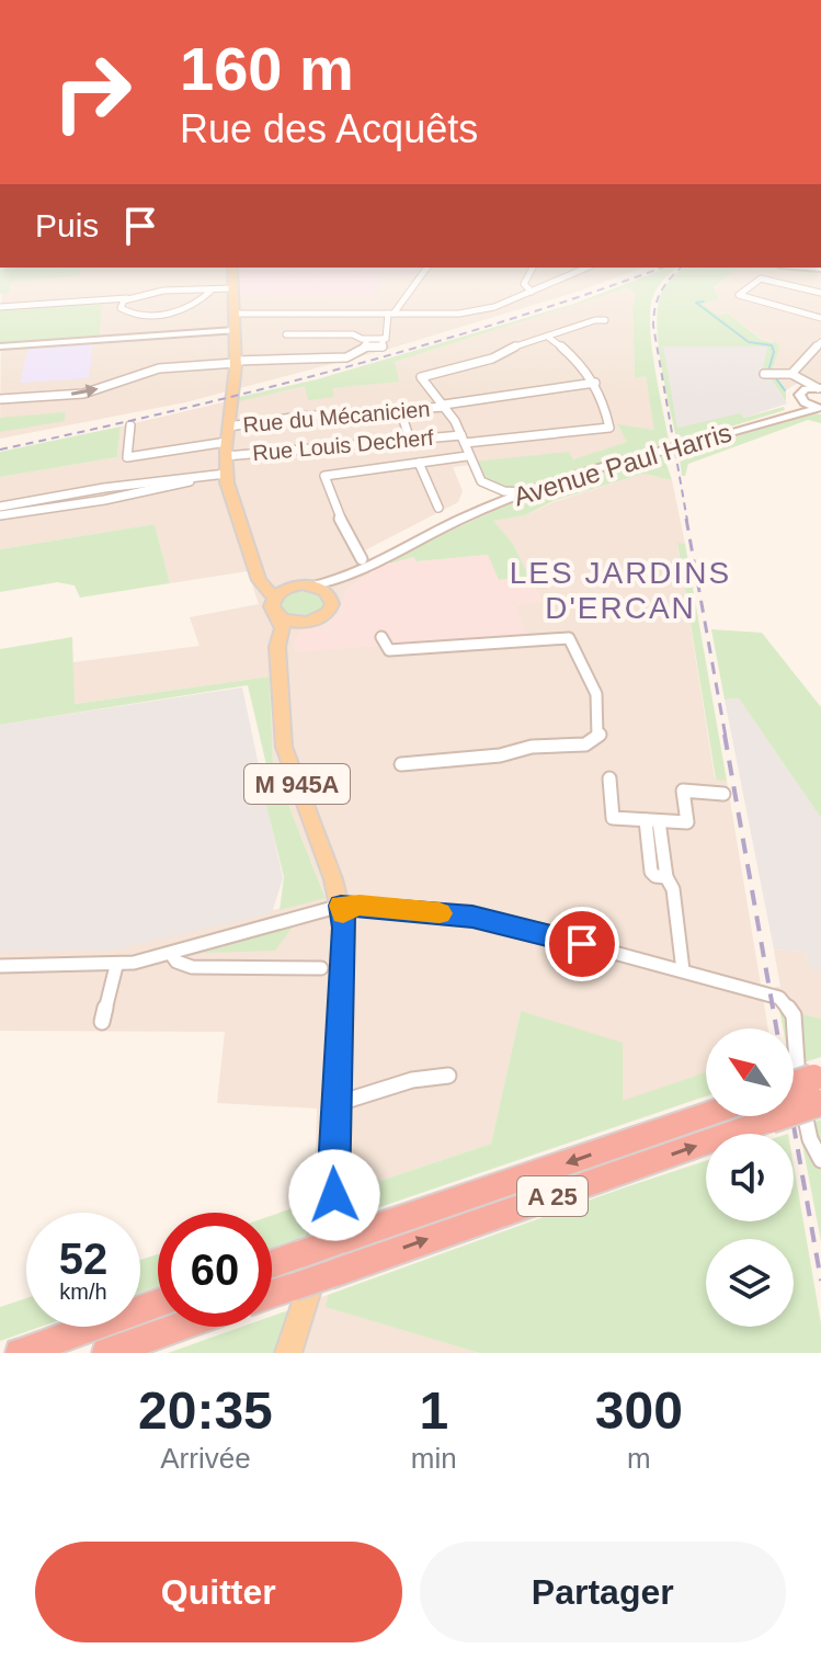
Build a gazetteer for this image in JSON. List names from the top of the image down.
{
  "streets": {
    "highway": ["A 25"],
    "main road": ["Avenue Paul Harris", "M 945A"],
    "street": ["Rue du Mécanicien", "Rue Louis Decherf"]
  },
  "crossings": [
    ["Rue du Mécanicien", "Rue Louis Decherf"],
    ["Avenue Paul Harris", "M 945A"]
  ],
  "districts": ["LES JARDINS D'ERCAN"],
  "north": "top left",
  "page": {
    "turn": ["160 m", "Rue des Acquêts"],
    "then": "Puis",
    "speed": "52 km/h",
    "limit": "60",
    "eta": [
      "20:35",
      "Arrivée",
      "1",
      "min",
      "300",
      "m"
    ],
    "buttons": ["Quitter", "Partager"]
  }
}
